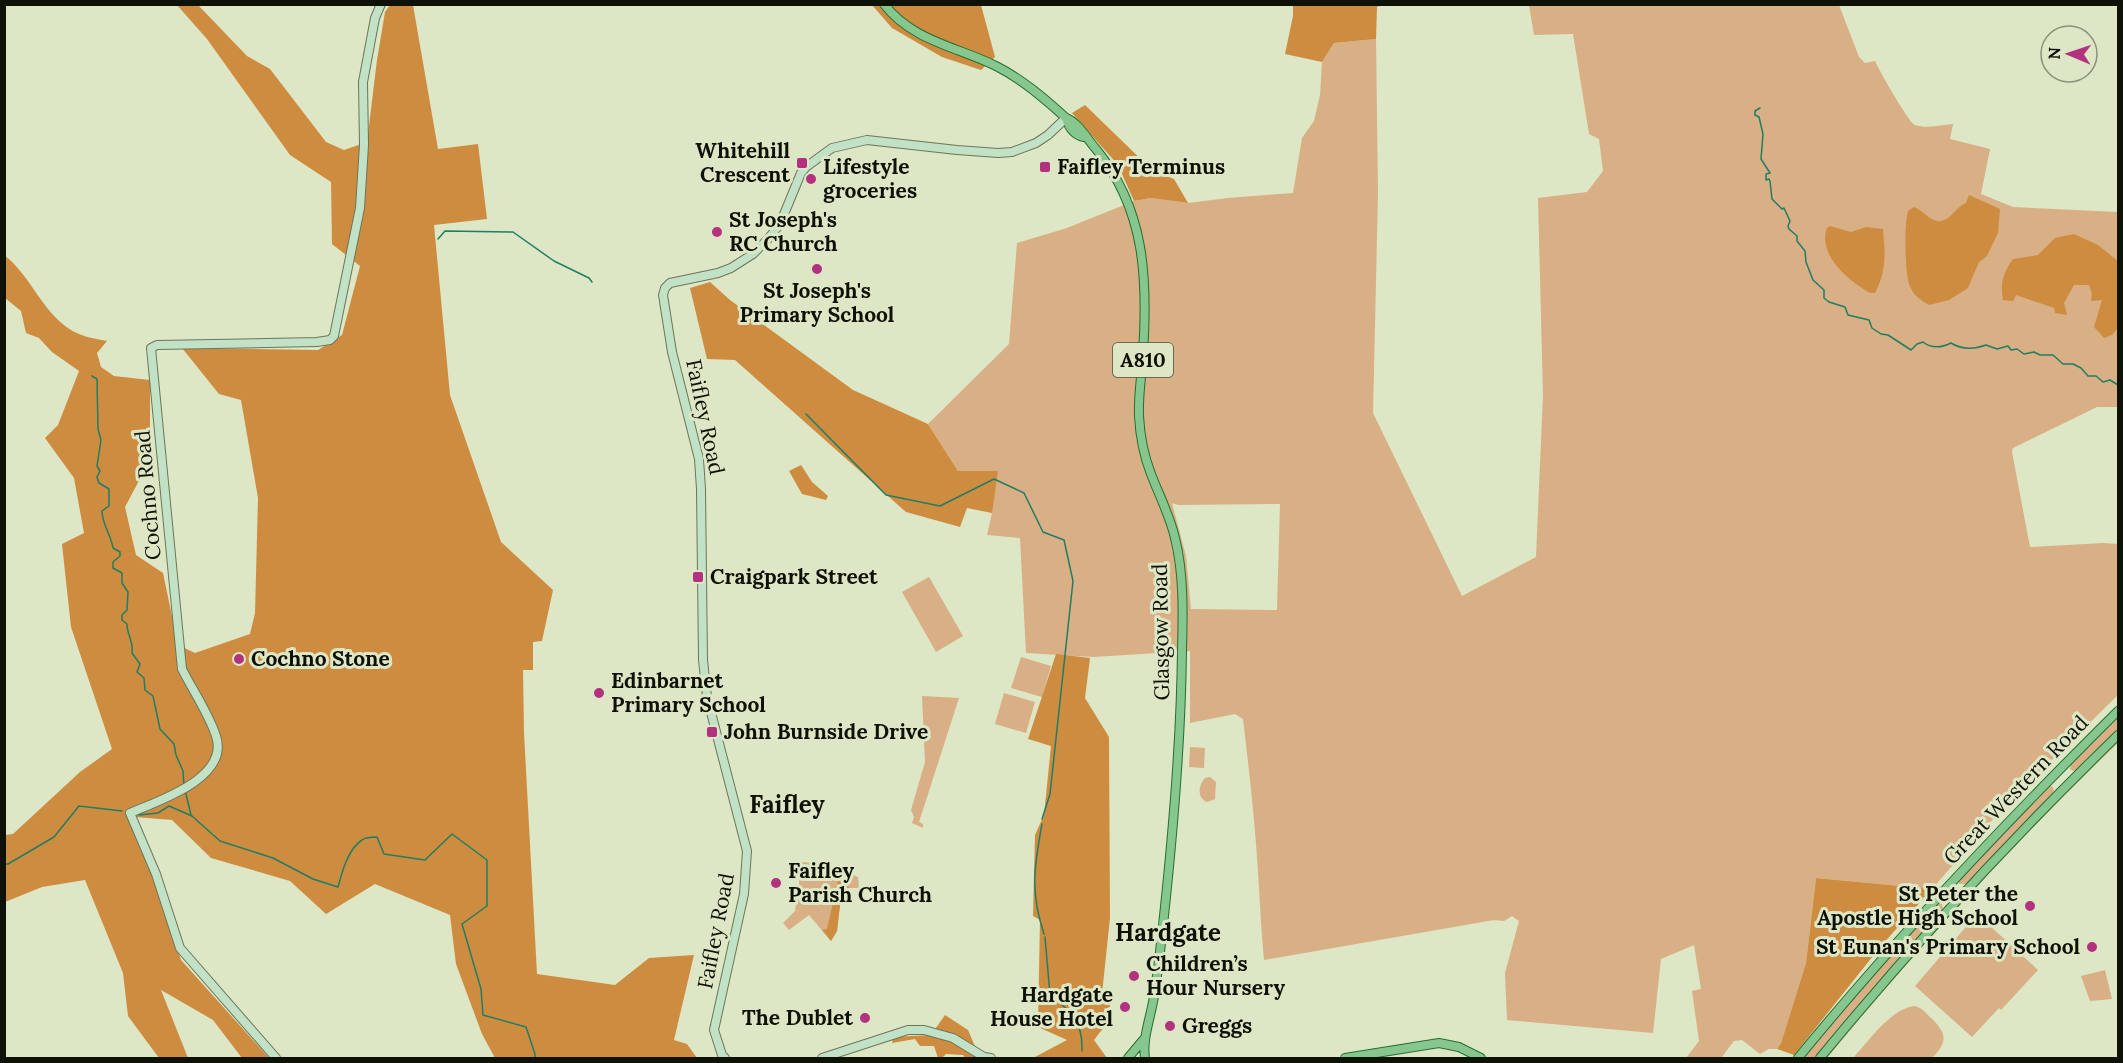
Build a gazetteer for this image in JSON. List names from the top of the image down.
{
  "streets": {
    "main road": ["A810", "Glasgow Road", "Great Western Road"],
    "street": ["Faifley Road", "Cochno Road"]
  },
  "crossings": [
    ["A810", "Faifley Road"],
    ["A810", "Glasgow Road"],
    ["Faifley Road", "Glasgow Road"]
  ],
  "districts": ["Faifley", "Hardgate"],
  "places": {
    "transit": [
      "Whitehill Crescent",
      "Faifley Terminus",
      "Craigpark Street",
      "John Burnside Drive"
    ],
    "other": [
      "Lifestyle groceries",
      "St Joseph's RC Church",
      "St Joseph's Primary School",
      "Cochno Stone",
      "Edinbarnet Primary School",
      "Faifley Parish Church",
      "St Peter the Apostle High School",
      "St Eunan's Primary School",
      "Children’s Hour Nursery",
      "Hardgate House Hotel",
      "The Dublet",
      "Greggs"
    ]
  },
  "north": "left"
}
